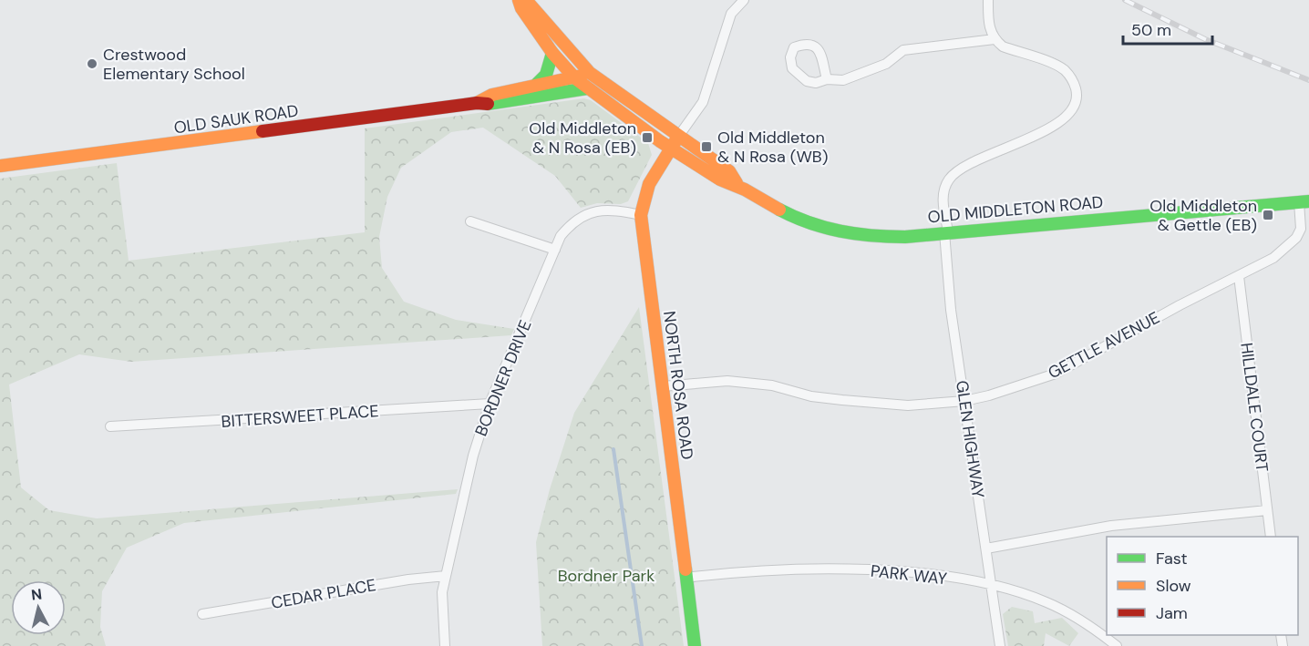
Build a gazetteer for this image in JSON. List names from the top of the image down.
{
  "streets": {
    "street": [
      "OLD SAUK ROAD",
      "OLD MIDDLETON ROAD",
      "GETTLE AVENUE",
      "BORDNER DRIVE",
      "NORTH ROSA ROAD",
      "HILLDALE COURT",
      "BITTERSWEET PLACE",
      "GLEN HIGHWAY",
      "PARK WAY",
      "CEDAR PLACE"
    ]
  },
  "crossings": [
    ["OLD SAUK ROAD", "OLD MIDDLETON ROAD"],
    ["OLD MIDDLETON ROAD", "GETTLE AVENUE"],
    ["OLD MIDDLETON ROAD", "NORTH ROSA ROAD"],
    ["OLD MIDDLETON ROAD", "GLEN HIGHWAY"],
    ["GETTLE AVENUE", "NORTH ROSA ROAD"],
    ["GETTLE AVENUE", "HILLDALE COURT"],
    ["GETTLE AVENUE", "GLEN HIGHWAY"],
    ["BORDNER DRIVE", "NORTH ROSA ROAD"],
    ["BORDNER DRIVE", "BITTERSWEET PLACE"],
    ["BORDNER DRIVE", "CEDAR PLACE"],
    ["NORTH ROSA ROAD", "PARK WAY"],
    ["GLEN HIGHWAY", "PARK WAY"]
  ],
  "parks": ["Bordner Park"],
  "places": {
    "other": ["Crestwood Elementary School"],
    "transit": ["Old Middleton & N Rosa (EB)", "Old Middleton & N Rosa (WB)", "Old Middleton & Gettle (EB)"]
  },
  "legend": ["Fast", "Slow", "Jam"],
  "scale_bar": "50 m",
  "north": "top"
}
